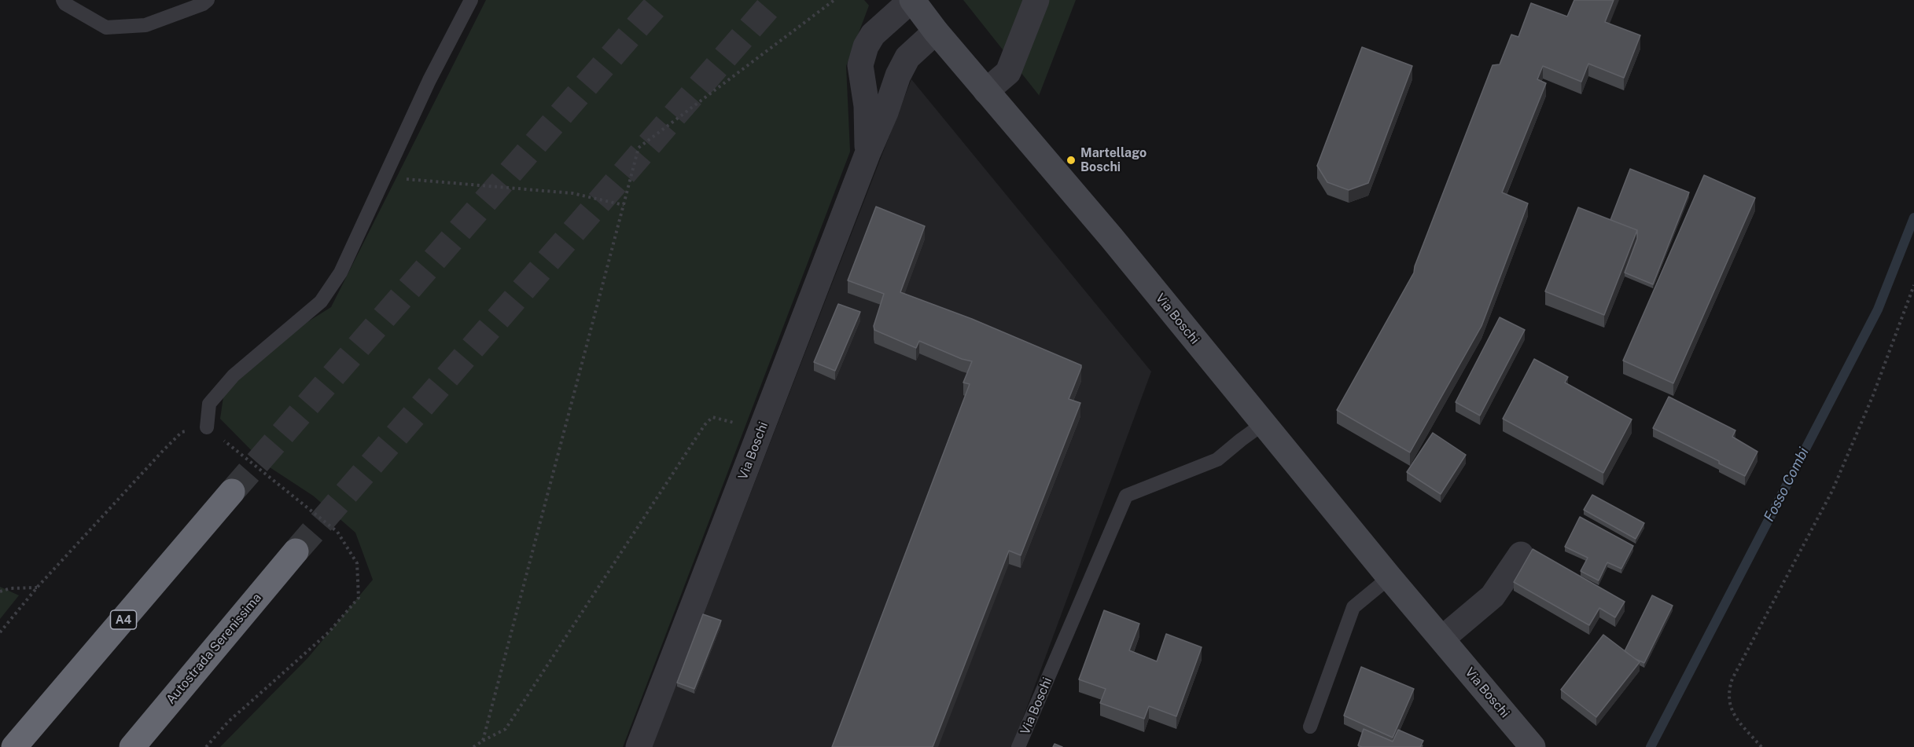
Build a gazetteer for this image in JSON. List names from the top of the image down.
{
  "streets": {
    "highway": ["A4", "Autostrada Serenissima"],
    "main road": ["Via Boschi"]
  },
  "water": ["Fosso Combi"],
  "places": ["Martellago Boschi"]
}
